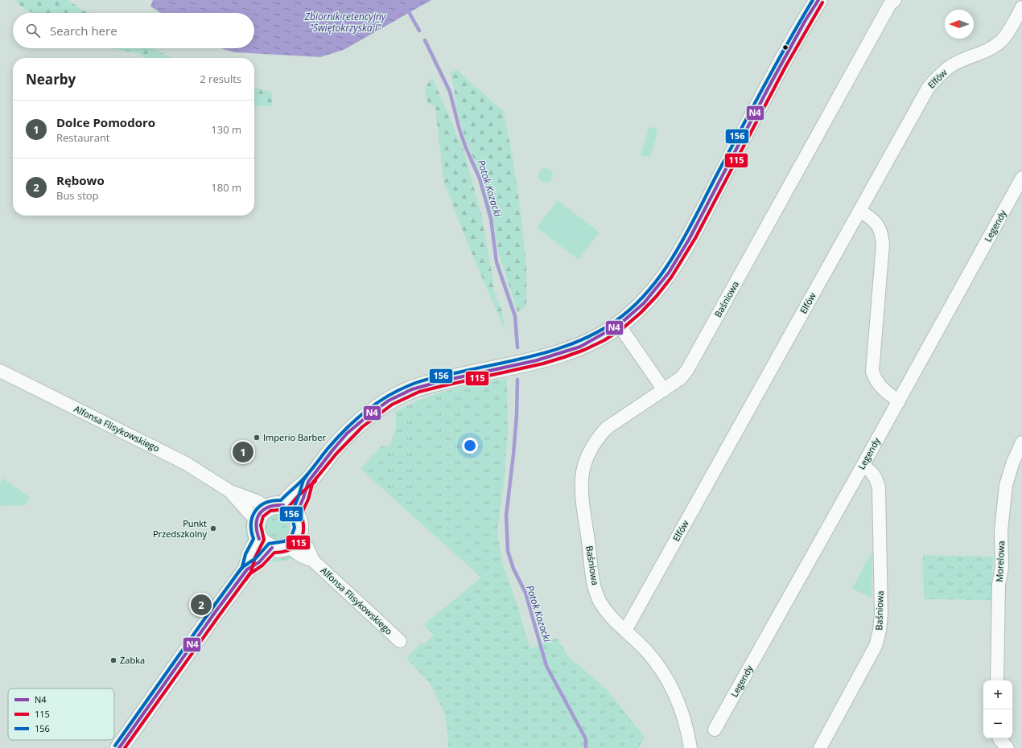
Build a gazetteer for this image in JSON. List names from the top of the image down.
{
  "streets": {
    "street": [
      "Elfów",
      "Legendy",
      "Baśniowa",
      "Alfonsa Flisykowskiego",
      "Morelowa"
    ]
  },
  "crossings": [
    ["Elfów", "Baśniowa"],
    ["Legendy", "Baśniowa"]
  ],
  "water": ["Zbiornik retencyjny \"Świętokrzyska I\"", "Potok Kozacki"],
  "places": ["Imperio Barber", "Punkt Przedszkolny", "Żabka"],
  "lines": ["transit line N4", "transit line 156", "transit line 115"],
  "legend": ["N4", "115", "156"],
  "north": "left",
  "page": {
    "search": "Search here",
    "heading": ["Nearby", "2 results"],
    "list": [
      {
        "mark": "1",
        "name": "Dolce Pomodoro",
        "note": "Restaurant",
        "value": "130 m"
      },
      {
        "mark": "2",
        "name": "Rębowo",
        "note": "Bus stop",
        "value": "180 m"
      }
    ],
    "pins": ["1", "2"],
    "map_buttons": ["+", "−"]
  }
}
